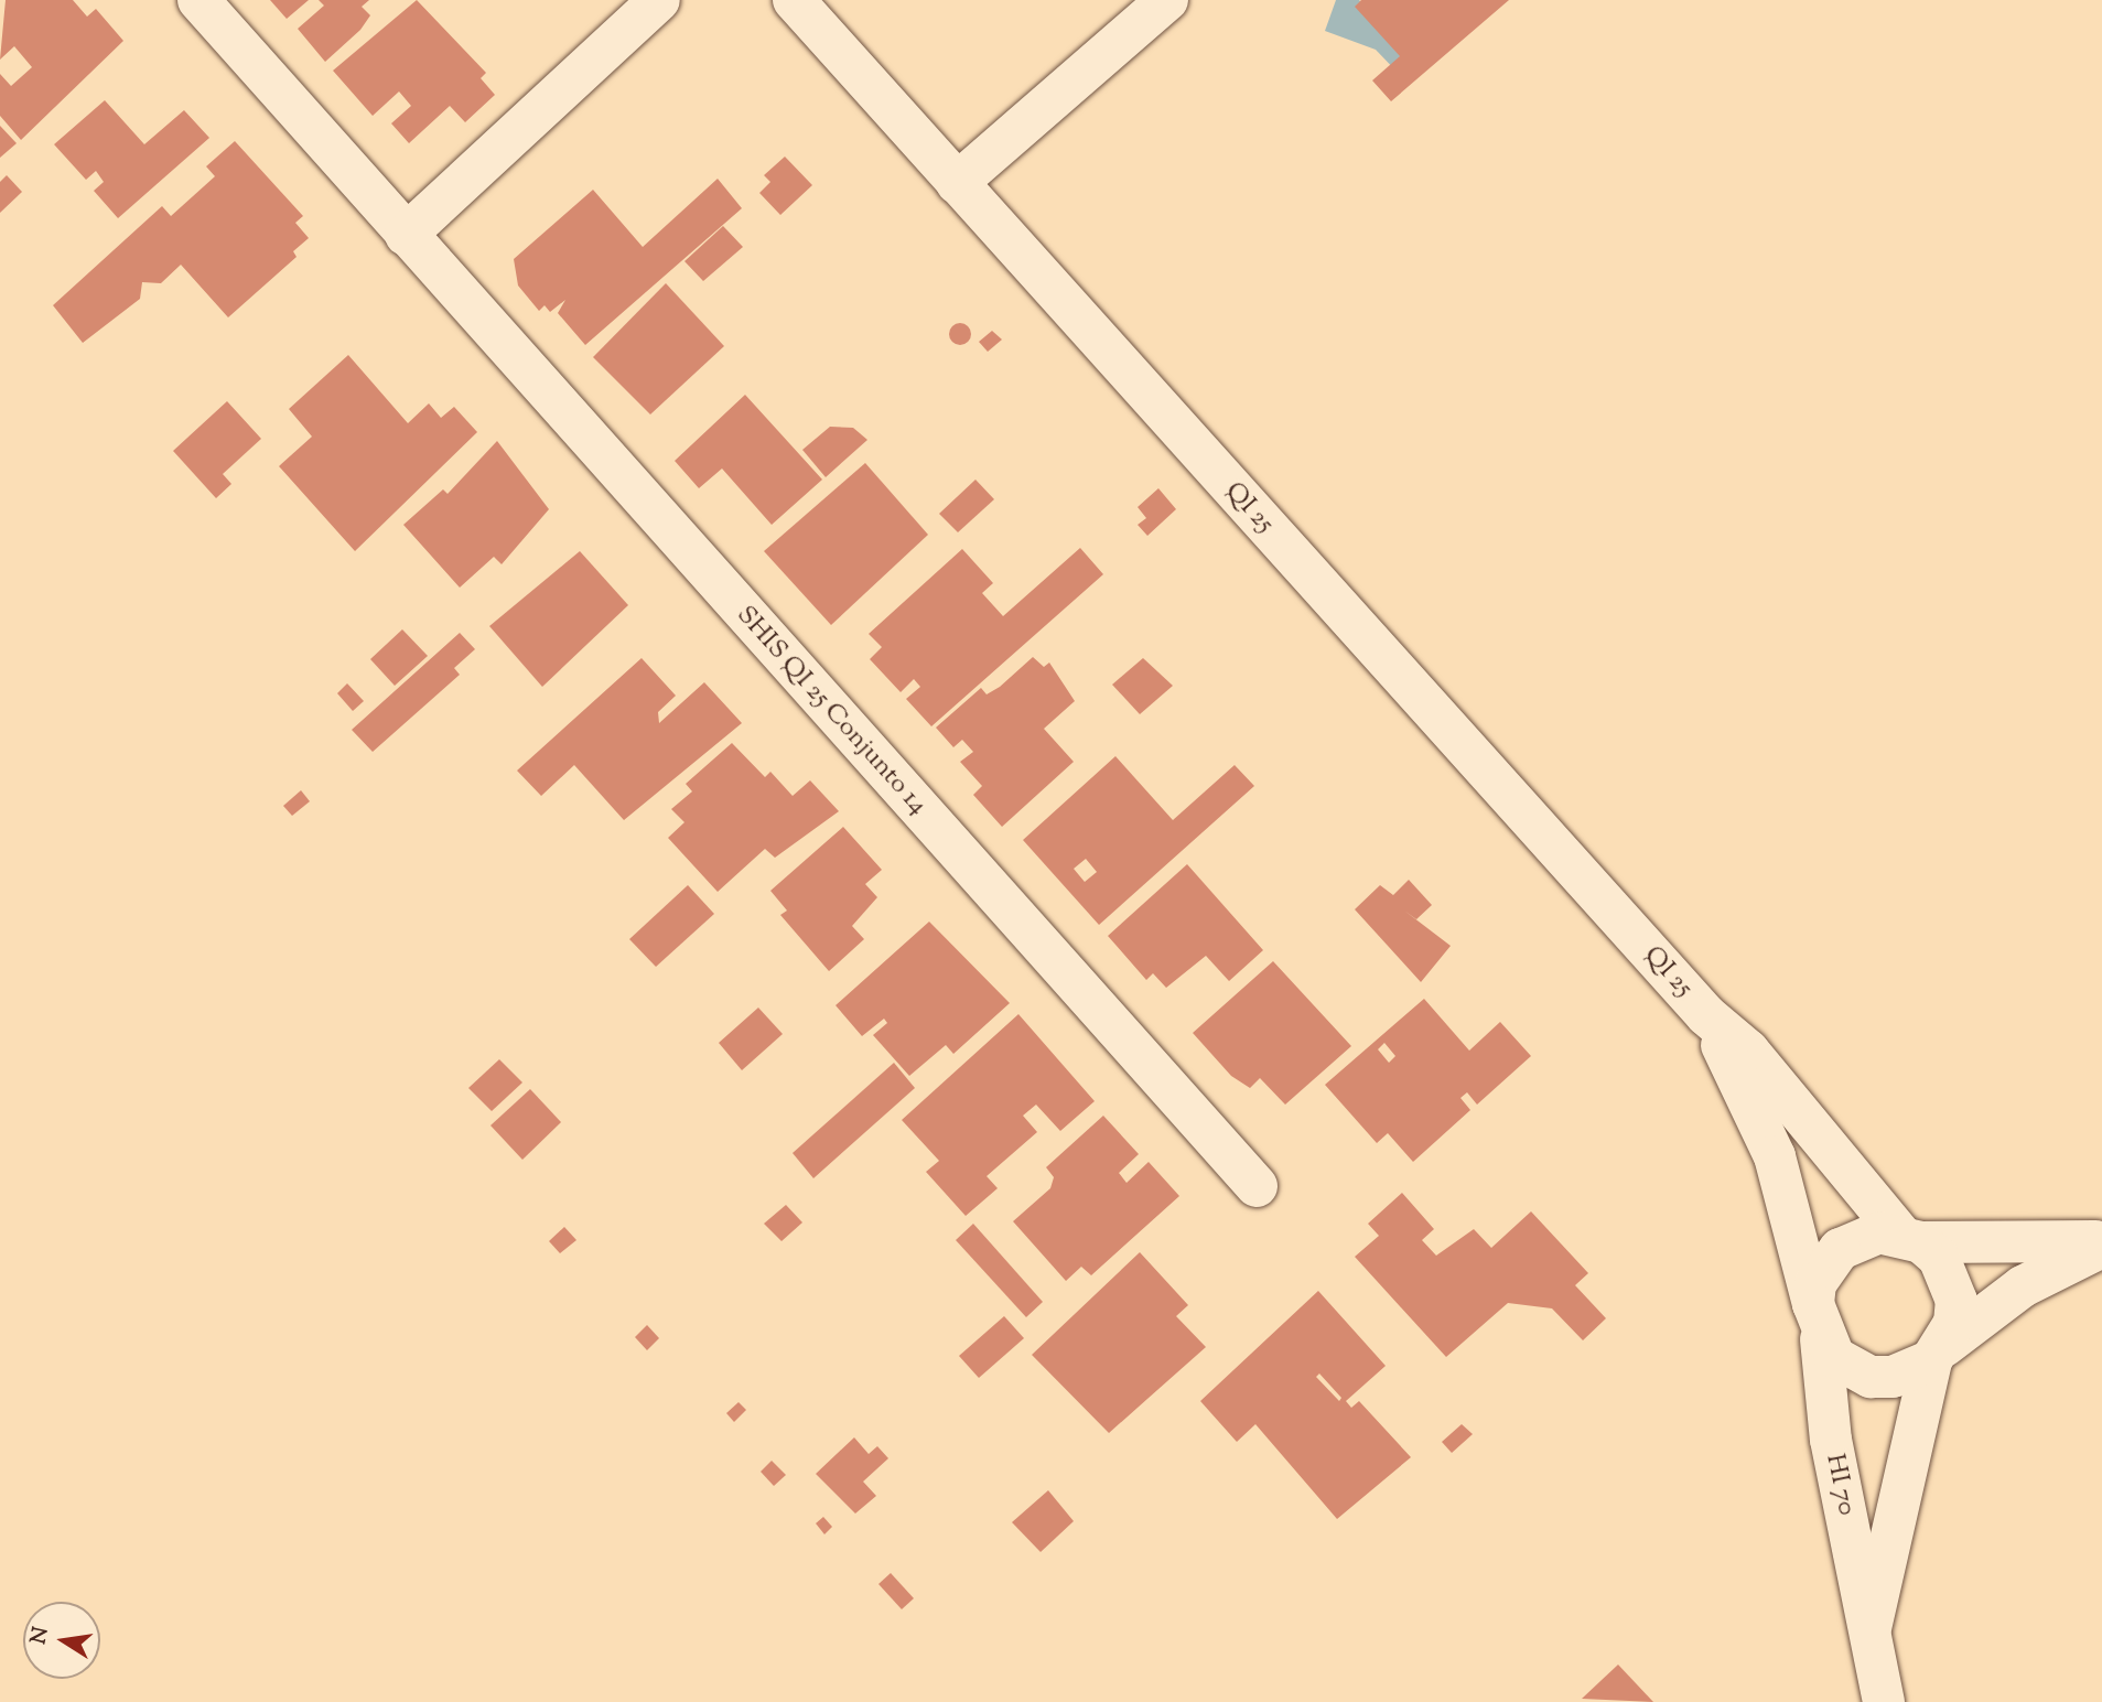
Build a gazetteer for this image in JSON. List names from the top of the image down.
{
  "streets": {
    "street": ["QI 25", "SHIS QI 25 Conjunto 14", "HI 70"]
  },
  "crossings": [
    ["QI 25", "HI 70"]
  ],
  "north": "left"
}
